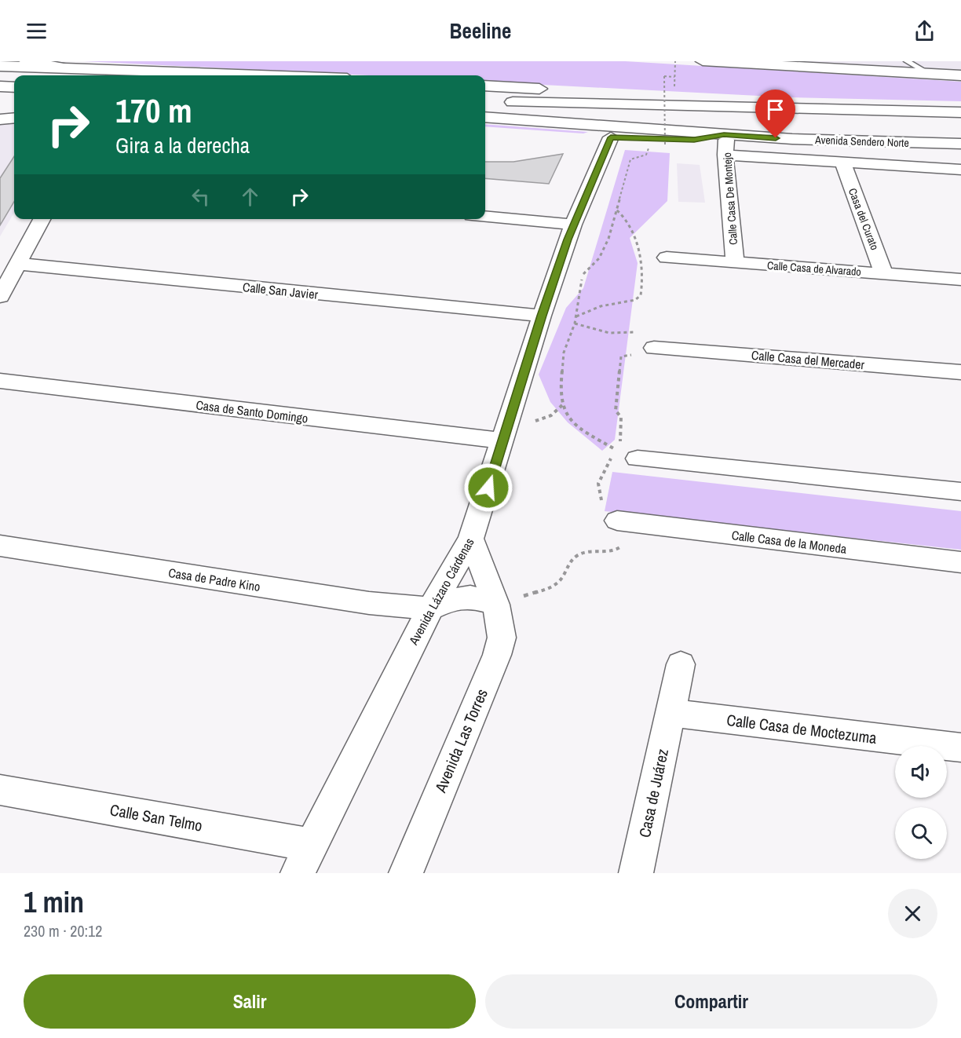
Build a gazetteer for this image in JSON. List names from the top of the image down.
{
  "streets": {
    "main road": ["Avenida Sendero Norte"],
    "street": [
      "Calle Casa De Montejo",
      "Casa del Curato",
      "Calle Casa de Alvarado",
      "Calle San Javier",
      "Calle Casa del Mercader",
      "Casa de Santo Domingo",
      "Calle Casa de la Moneda",
      "Casa de Padre Kino",
      "Avenida Lázaro Cárdenas",
      "Calle Casa de Moctezuma",
      "Avenida Las Torres",
      "Casa de Juárez",
      "Calle San Telmo"
    ]
  },
  "crossings": [
    ["Avenida Sendero Norte", "Calle Casa De Montejo"],
    ["Calle Casa De Montejo", "Calle Casa de Alvarado"],
    ["Casa del Curato", "Calle Casa de Alvarado"],
    ["Calle San Javier", "Avenida Lázaro Cárdenas"],
    ["Casa de Santo Domingo", "Avenida Lázaro Cárdenas"],
    ["Casa de Padre Kino", "Avenida Lázaro Cárdenas"],
    ["Avenida Lázaro Cárdenas", "Avenida Las Torres"],
    ["Avenida Lázaro Cárdenas", "Calle San Telmo"],
    ["Calle Casa de Moctezuma", "Casa de Juárez"]
  ],
  "page": {
    "header": "Beeline",
    "turn": ["170 m", "Gira a la derecha"],
    "heading": ["1 min", "230 m · 20:12"],
    "buttons": ["Salir", "Compartir"]
  }
}
